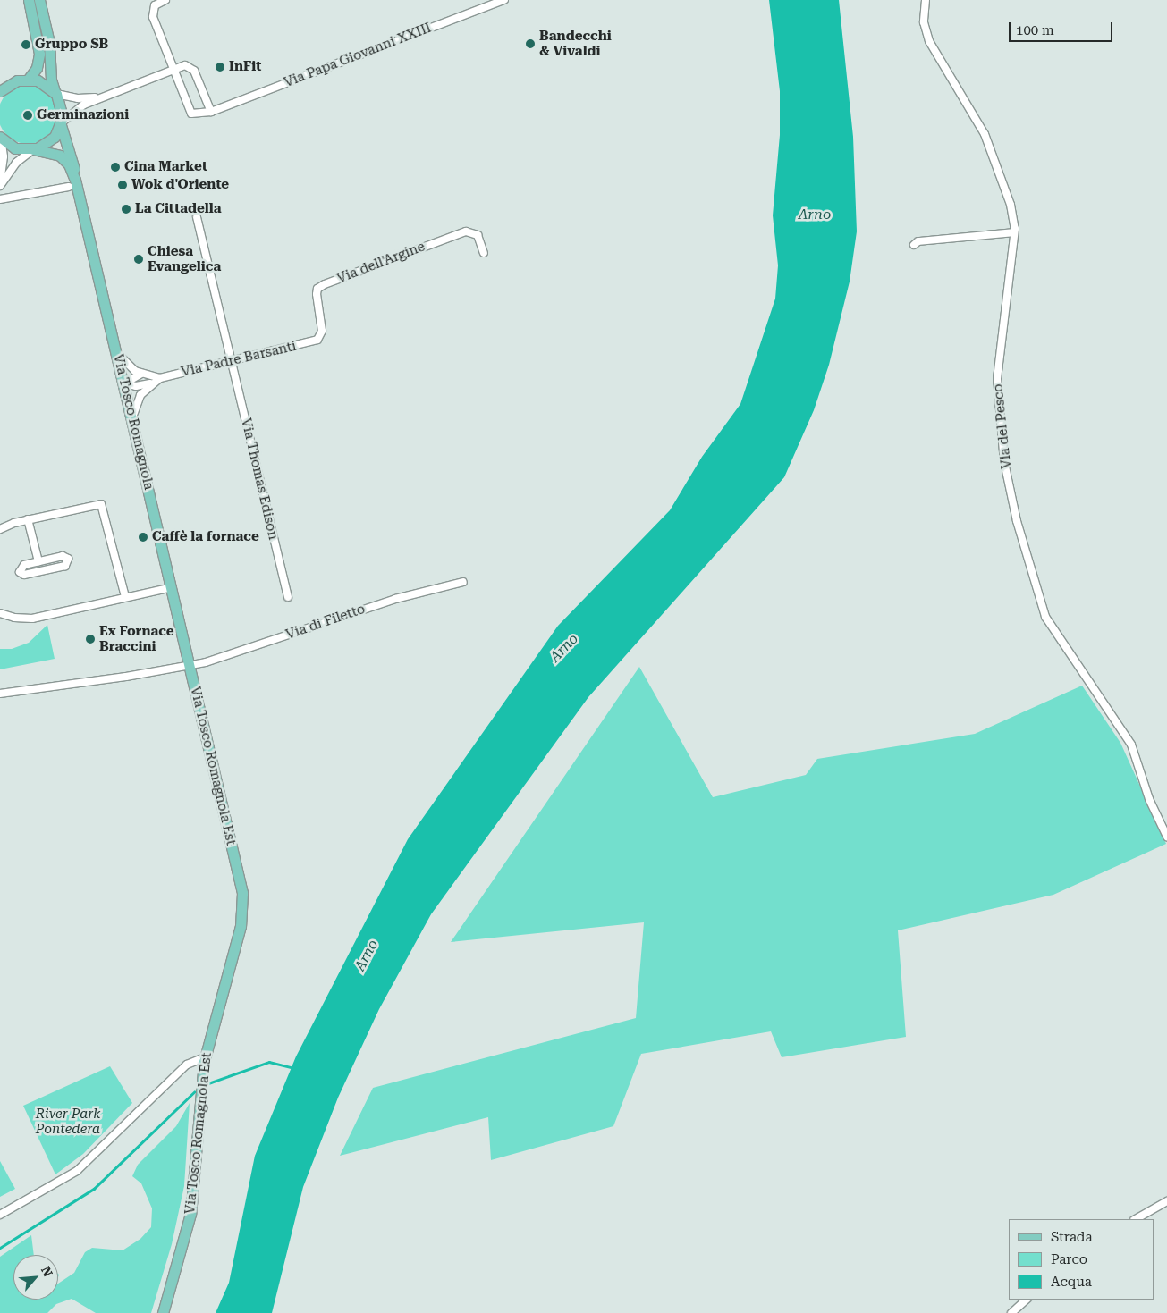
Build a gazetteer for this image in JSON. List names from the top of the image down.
{
  "streets": {
    "main road": ["Via Tosco Romagnola", "Via Tosco Romagnola Est"],
    "street": [
      "Via Papa Giovanni XXIII",
      "Via dell'Argine",
      "Via Padre Barsanti",
      "Via del Pesco",
      "Via Thomas Edison",
      "Via di Filetto"
    ]
  },
  "crossings": [
    ["Via dell'Argine", "Via Padre Barsanti"],
    ["Via Padre Barsanti", "Via Tosco Romagnola"],
    ["Via Padre Barsanti", "Via Thomas Edison"],
    ["Via Tosco Romagnola", "Via di Filetto"],
    ["Via Tosco Romagnola", "Via Tosco Romagnola Est"],
    ["Via di Filetto", "Via Tosco Romagnola Est"]
  ],
  "water": ["Arno"],
  "parks": ["River Park Pontedera"],
  "places": [
    "Bandecchi & Vivaldi",
    "Gruppo SB",
    "InFit",
    "Germinazioni",
    "Cina Market",
    "Wok d'Oriente",
    "La Cittadella",
    "Chiesa Evangelica",
    "Caffè la fornace",
    "Ex Fornace Braccini"
  ],
  "legend": ["Strada", "Parco", "Acqua"],
  "scale_bar": "100 m",
  "north": "top right"
}
